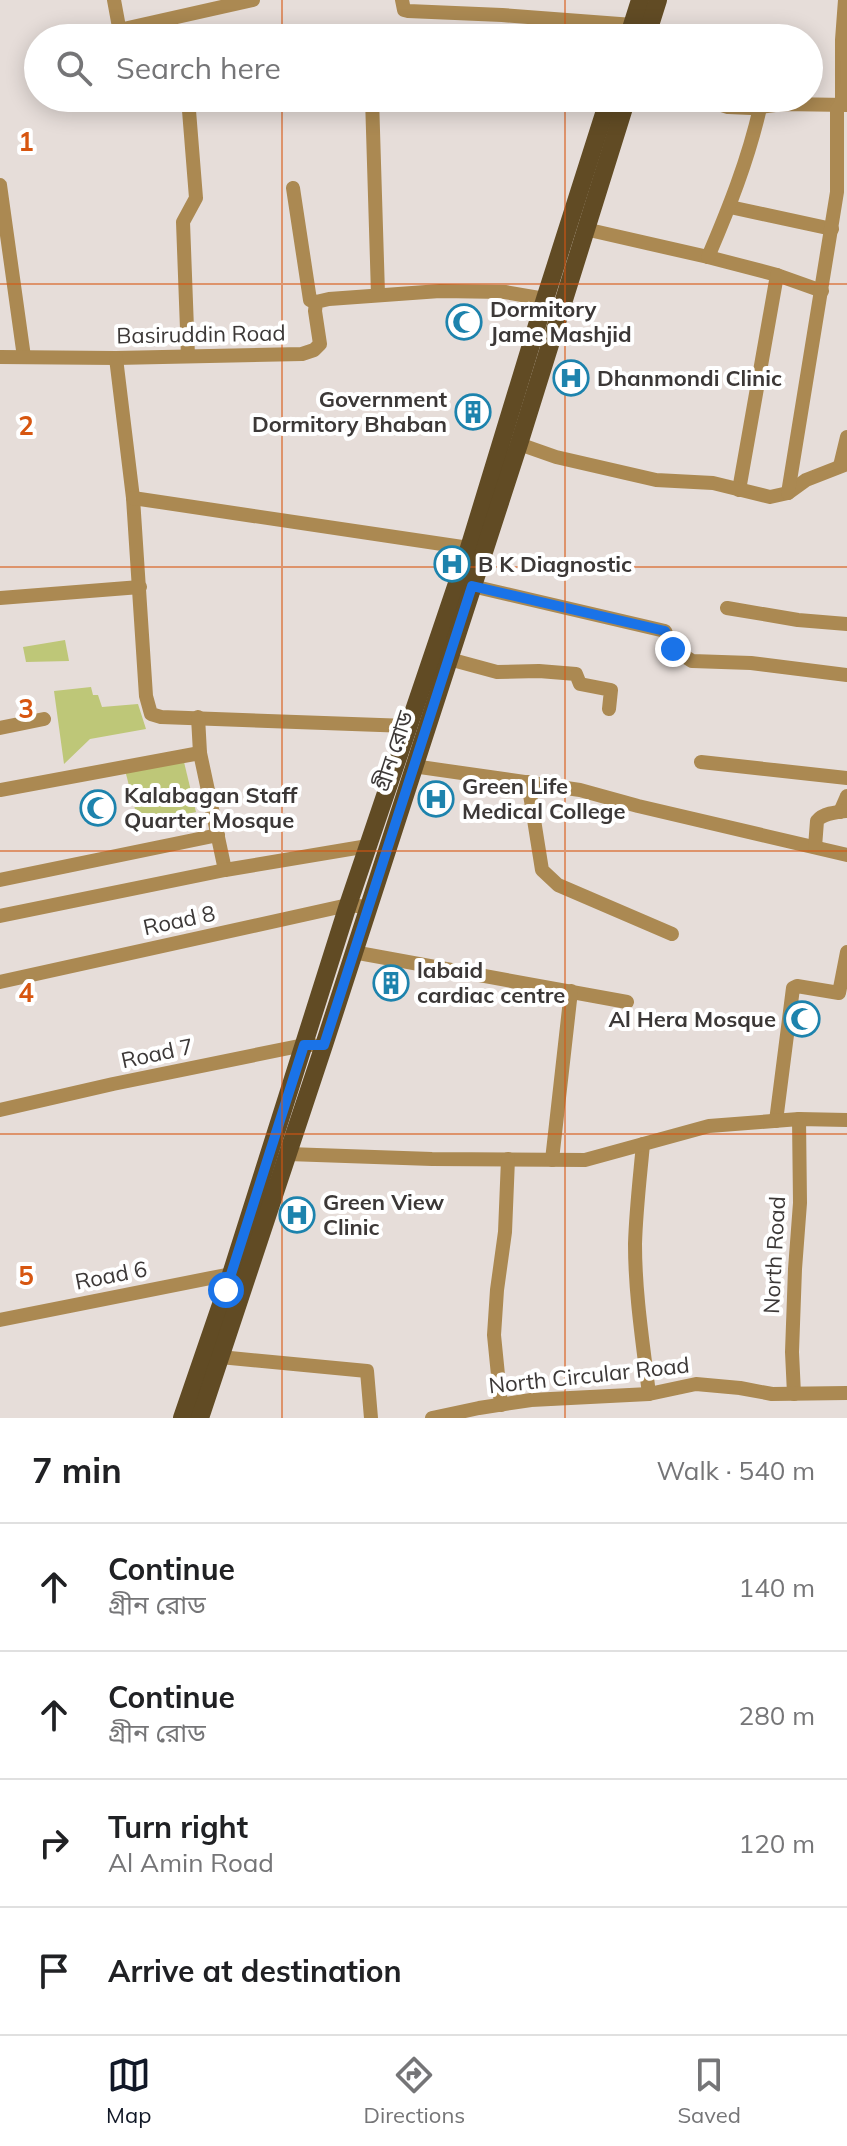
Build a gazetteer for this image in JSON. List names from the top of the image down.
{
  "streets": {
    "main road": ["গ্রীন রোড"],
    "street": [
      "Basiruddin Road",
      "Road 8",
      "Road 7",
      "North Road",
      "Road 6",
      "North Circular Road"
    ]
  },
  "crossings": [
    ["গ্রীন রোড", "Road 8"],
    ["গ্রীন রোড", "Road 7"],
    ["গ্রীন রোড", "Road 6"],
    ["North Road", "North Circular Road"]
  ],
  "places": {
    "mosque": ["Dormitory Jame Mashjid", "Kalabagan Staff Quarter Mosque", "Al Hera Mosque"],
    "hospital": [
      "Dhanmondi Clinic",
      "B K Diagnostic",
      "Green Life Medical College",
      "Green View Clinic"
    ],
    "building": ["Government Dormitory Bhaban", "labaid cardiac centre"]
  },
  "page": {
    "search": "Search here",
    "heading": ["7 min", "Walk · 540 m"],
    "list": [
      ["Continue", "গ্রীন রোড", "140 m"],
      ["Continue", "গ্রীন রোড", "280 m"],
      ["Turn right", "Al Amin Road", "120 m"],
      "Arrive at destination"
    ],
    "nav": ["Map", "Directions", "Saved"]
  },
  "grid": {
    "rows": [
      "1",
      "2",
      "3",
      "4",
      "5"
    ]
  }
}
